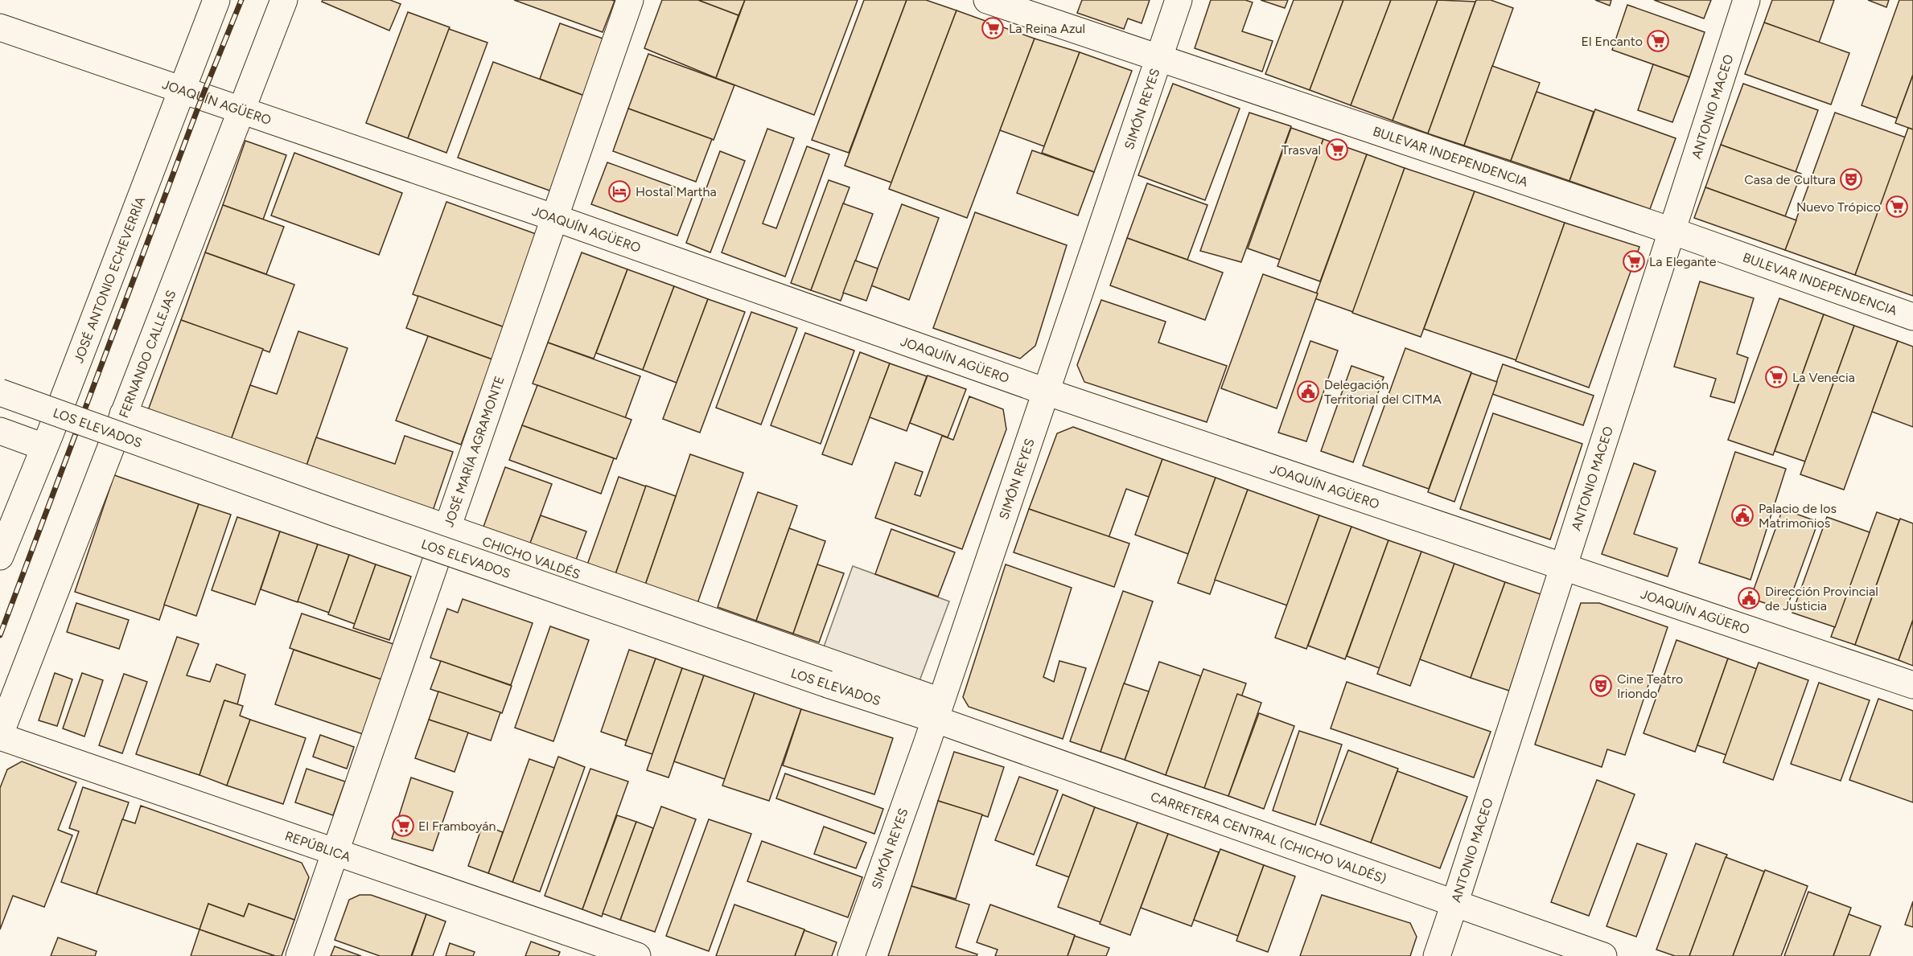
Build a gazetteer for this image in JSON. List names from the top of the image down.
{
  "streets": {
    "street": [
      "JOAQUÍN AGÜERO",
      "ANTONIO MACEO",
      "SIMÓN REYES",
      "BULEVAR INDEPENDENCIA",
      "JOSÉ ANTONIO ECHEVERRÍA",
      "FERNANDO CALLEJAS",
      "LOS ELEVADOS",
      "JOSÉ MARÍA AGRAMONTE",
      "CHICHO VALDÉS",
      "CARRETERA CENTRAL (CHICHO VALDÉS)",
      "REPÚBLICA"
    ]
  },
  "crossings": [
    ["JOAQUÍN AGÜERO", "ANTONIO MACEO"],
    ["JOAQUÍN AGÜERO", "SIMÓN REYES"],
    ["JOAQUÍN AGÜERO", "JOSÉ ANTONIO ECHEVERRÍA"],
    ["JOAQUÍN AGÜERO", "FERNANDO CALLEJAS"],
    ["JOAQUÍN AGÜERO", "JOSÉ MARÍA AGRAMONTE"],
    ["ANTONIO MACEO", "BULEVAR INDEPENDENCIA"],
    ["ANTONIO MACEO", "CARRETERA CENTRAL (CHICHO VALDÉS)"],
    ["SIMÓN REYES", "BULEVAR INDEPENDENCIA"],
    ["SIMÓN REYES", "LOS ELEVADOS"],
    ["SIMÓN REYES", "CHICHO VALDÉS"],
    ["SIMÓN REYES", "CARRETERA CENTRAL (CHICHO VALDÉS)"],
    ["FERNANDO CALLEJAS", "CHICHO VALDÉS"],
    ["FERNANDO CALLEJAS", "REPÚBLICA"],
    ["LOS ELEVADOS", "CHICHO VALDÉS"],
    ["LOS ELEVADOS", "CARRETERA CENTRAL (CHICHO VALDÉS)"],
    ["JOSÉ MARÍA AGRAMONTE", "CHICHO VALDÉS"],
    ["JOSÉ MARÍA AGRAMONTE", "REPÚBLICA"],
    ["CHICHO VALDÉS", "CARRETERA CENTRAL (CHICHO VALDÉS)"]
  ],
  "places": {
    "supermarket": [
      "La Reina Azul",
      "El Encanto",
      "Trasval",
      "Nuevo Trópico",
      "La Elegante",
      "La Venecia",
      "El Framboyán"
    ],
    "theatre": ["Casa de Cultura", "Cine Teatro Iriondo"],
    "hotel": ["Hostal Martha"],
    "public building": ["Delegación Territorial del CITMA", "Palacio de los Matrimonios", "Dirección Provincial de Justicia"]
  }
}
